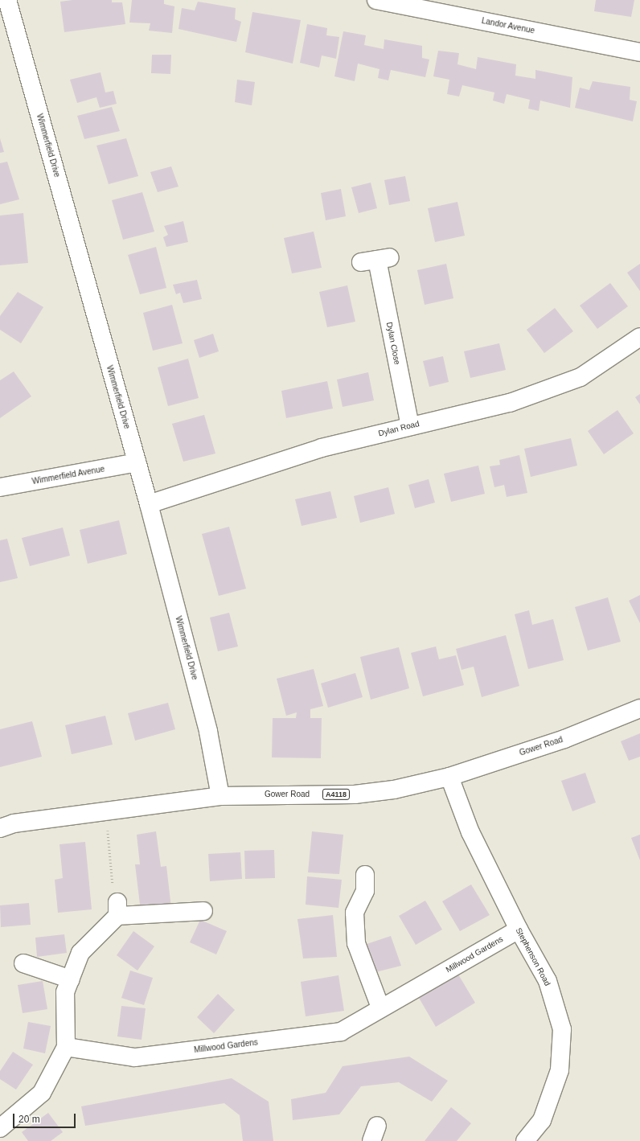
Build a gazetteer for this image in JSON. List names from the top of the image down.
{
  "streets": {
    "street": [
      "Landor Avenue",
      "Wimmerfield Drive",
      "Dylan Close",
      "Dylan Road",
      "Wimmerfield Avenue",
      "Gower Road",
      "A4118",
      "Millwood Gardens",
      "Stephenson Road"
    ]
  },
  "crossings": [
    ["Wimmerfield Drive", "Dylan Road"],
    ["Wimmerfield Drive", "Wimmerfield Avenue"],
    ["Wimmerfield Drive", "Gower Road"],
    ["Dylan Close", "Dylan Road"],
    ["Gower Road", "Stephenson Road"],
    ["Millwood Gardens", "Stephenson Road"]
  ],
  "scale_bar": "20 m"
}
